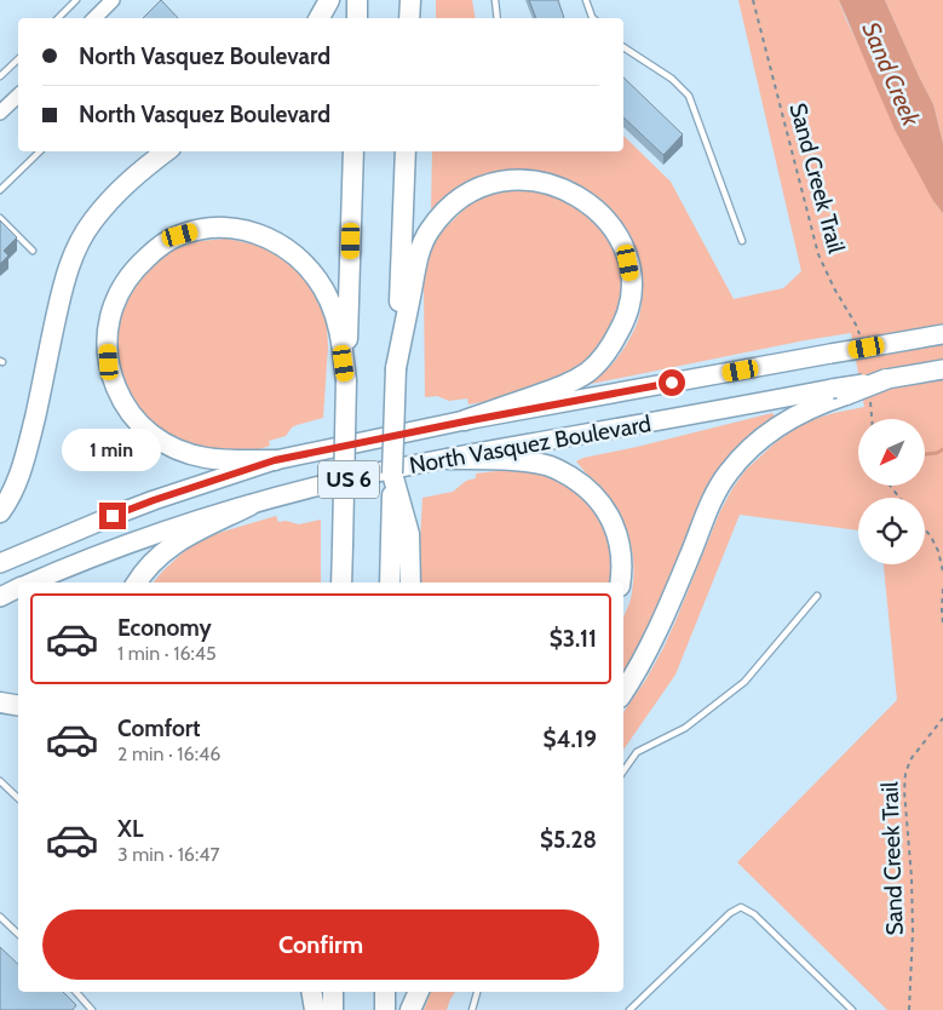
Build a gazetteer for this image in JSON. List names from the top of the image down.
{
  "streets": {
    "highway": ["North Vasquez Boulevard", "US 6"],
    "path": ["Sand Creek Trail"]
  },
  "water": ["Sand Creek"],
  "north": "bottom left",
  "page": {
    "banner": ["North Vasquez Boulevard", "North Vasquez Boulevard"],
    "bubble": "1 min",
    "list": [
      {
        "name": "Economy",
        "note": "1 min · 16:45",
        "value": "$3.11"
      },
      {
        "name": "Comfort",
        "note": "2 min · 16:46",
        "value": "$4.19"
      },
      {
        "name": "XL",
        "note": "3 min · 16:47",
        "value": "$5.28"
      }
    ],
    "buttons": "Confirm"
  }
}
